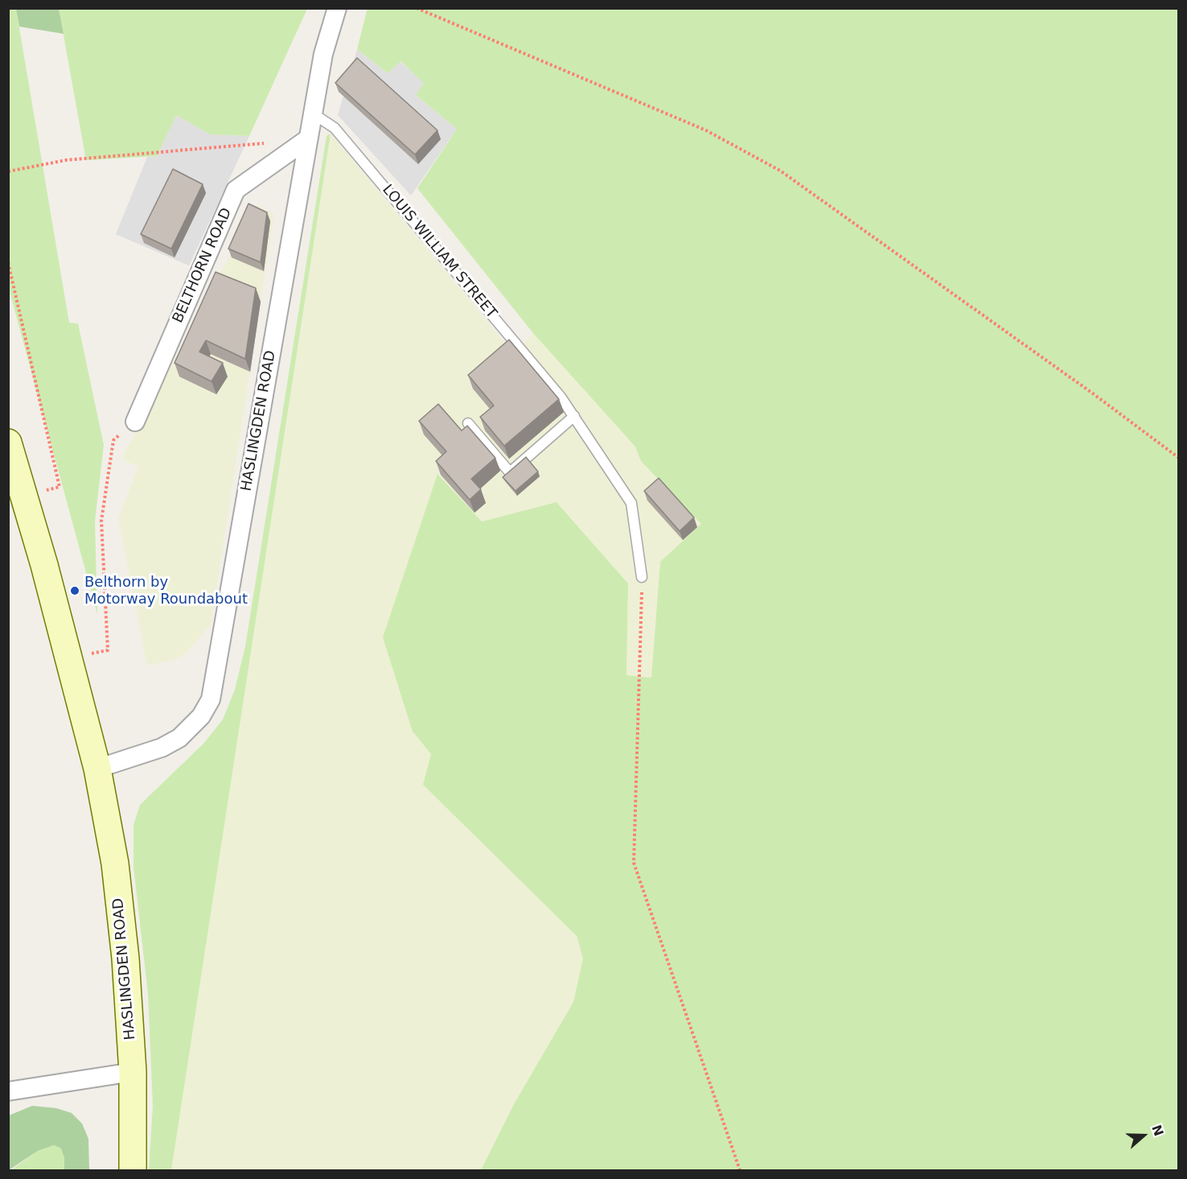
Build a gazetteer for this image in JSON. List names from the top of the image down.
{
  "streets": {
    "main road": ["HASLINGDEN ROAD"],
    "street": ["BELTHORN ROAD"],
    "lane": ["LOUIS WILLIAM STREET"]
  },
  "crossings": [
    ["LOUIS WILLIAM STREET", "HASLINGDEN ROAD"],
    ["BELTHORN ROAD", "HASLINGDEN ROAD"]
  ],
  "places": ["Belthorn by Motorway Roundabout"],
  "north": "right"
}
